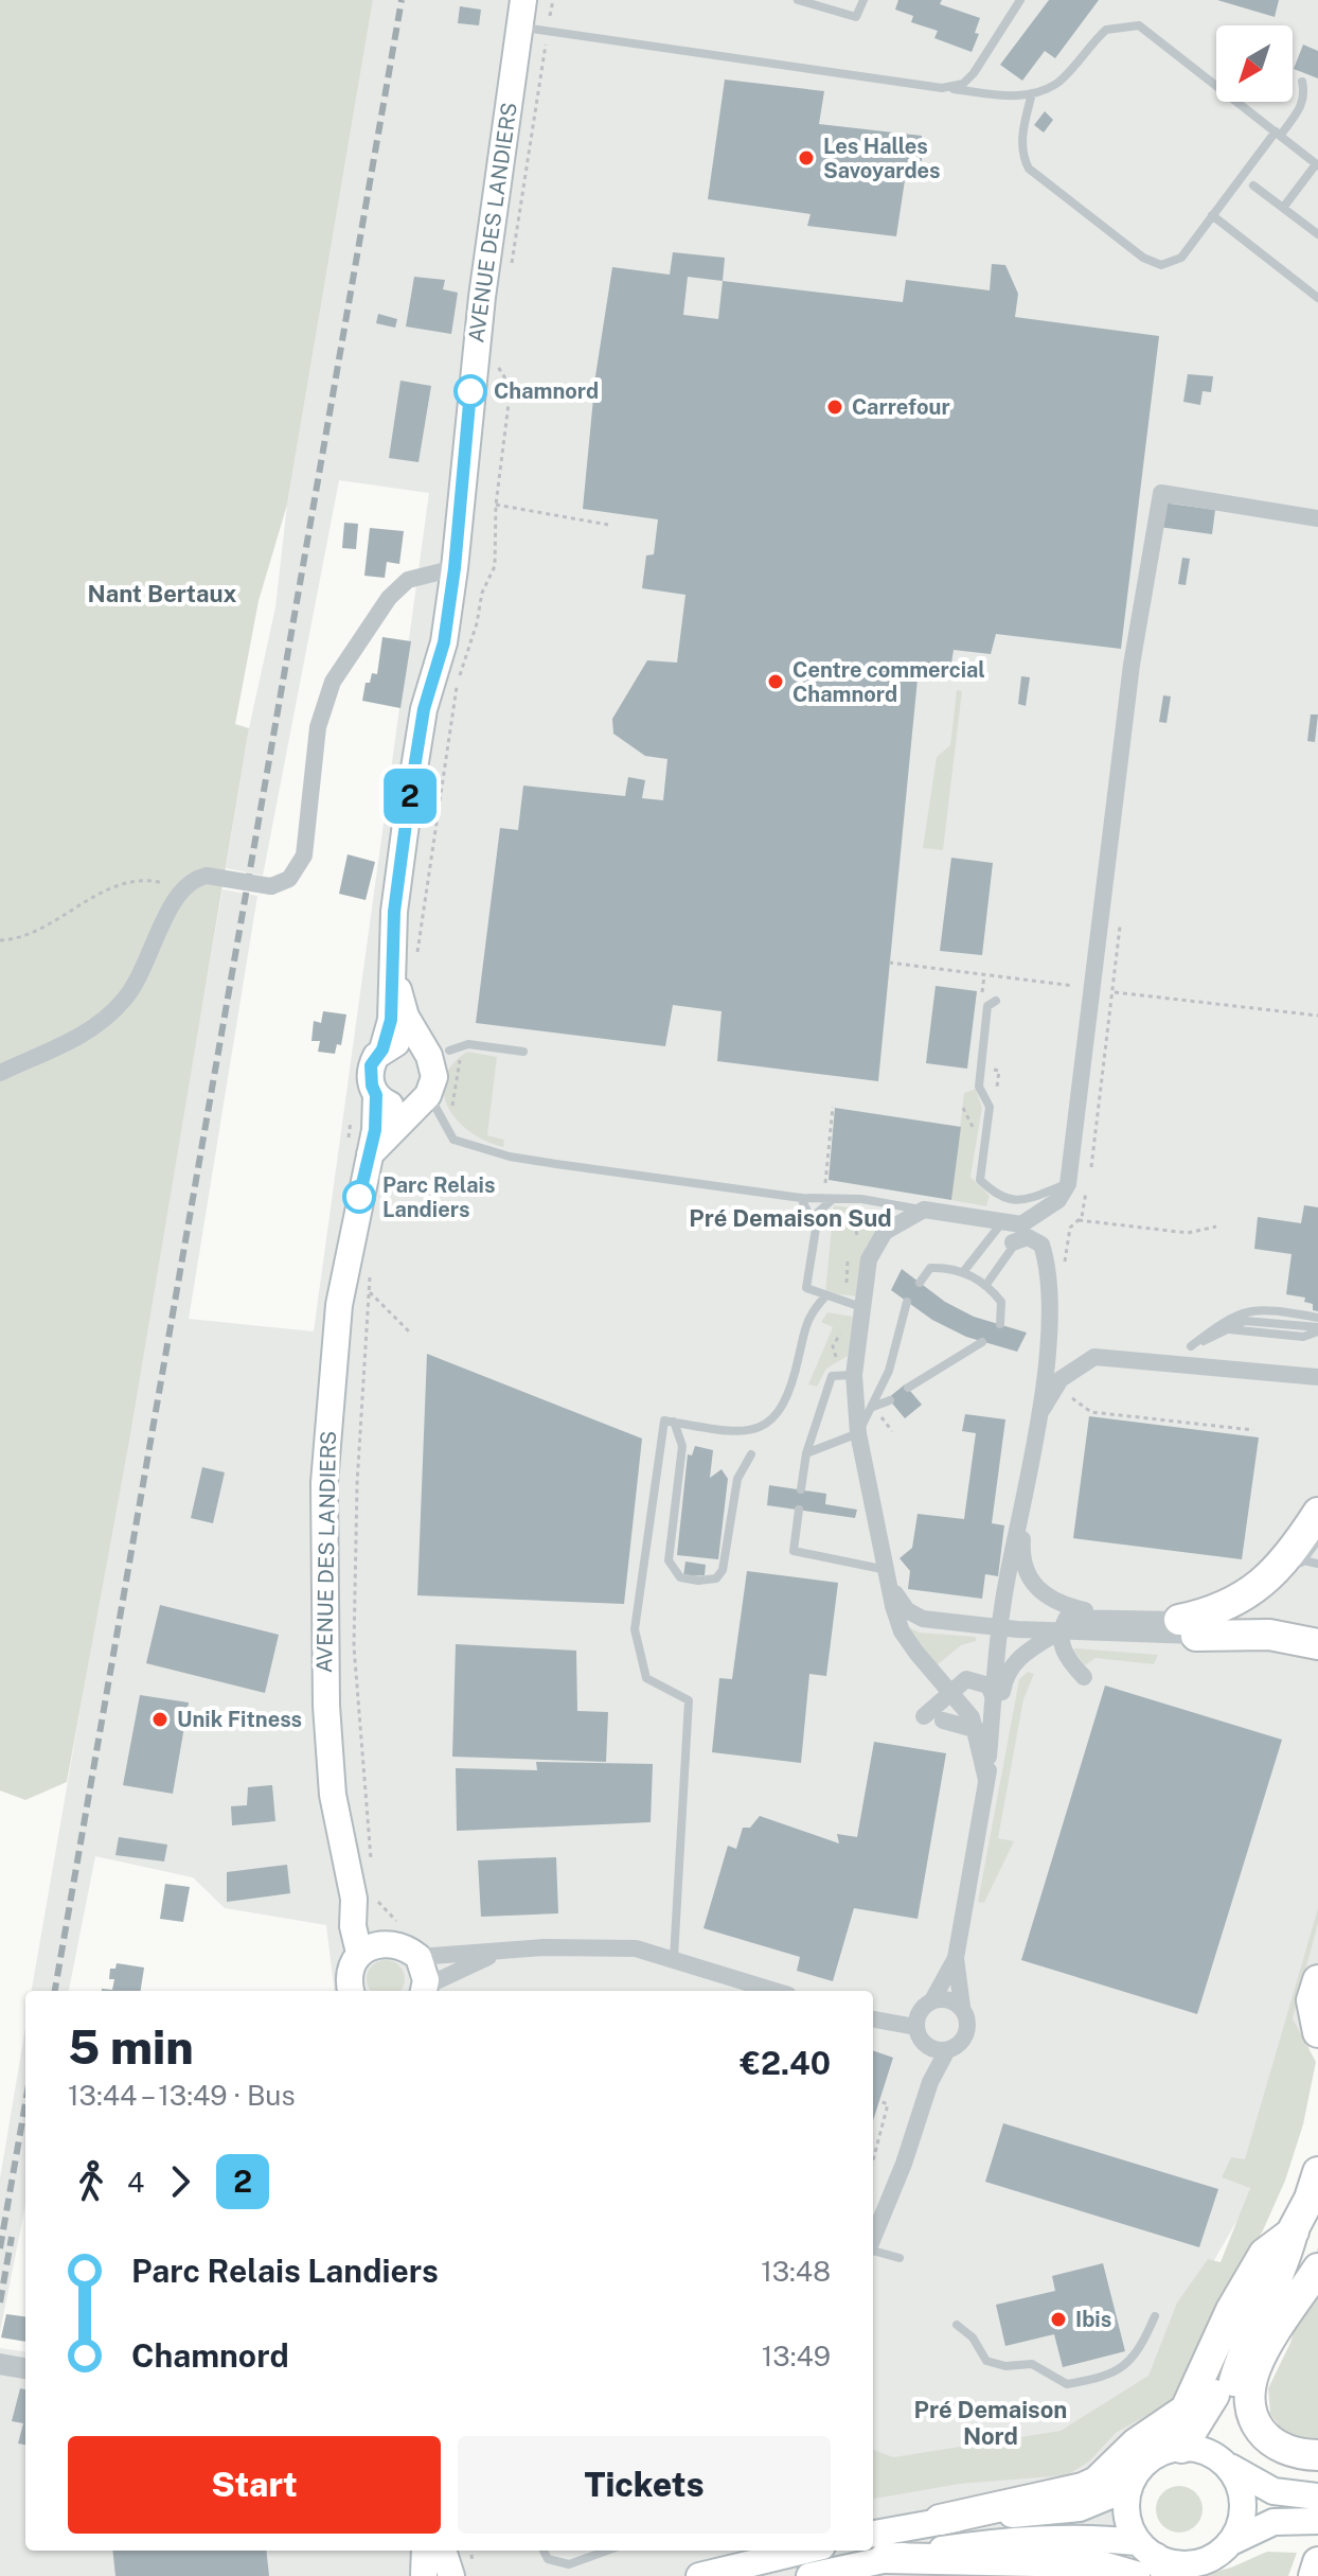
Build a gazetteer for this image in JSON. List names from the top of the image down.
{
  "streets": {
    "main road": ["AVENUE DES LANDIERS"]
  },
  "districts": ["Nant Bertaux", "Pré Demaison Sud", "Pré Demaison Nord"],
  "places": [
    "Les Halles Savoyardes",
    "Chamnord",
    "Carrefour",
    "Centre commercial Chamnord",
    "Parc Relais Landiers",
    "Unik Fitness",
    "Ibis"
  ],
  "lines": ["bus line 2"],
  "north": "bottom left",
  "page": {
    "on_map": "2",
    "heading": ["5 min", "13:44 – 13:49 · Bus", "€2.40"],
    "legs": ["4", "2"],
    "list": [
      {
        "name": "Parc Relais Landiers",
        "value": "13:48"
      },
      {
        "name": "Chamnord",
        "value": "13:49"
      }
    ],
    "buttons": ["Start", "Tickets"]
  }
}
